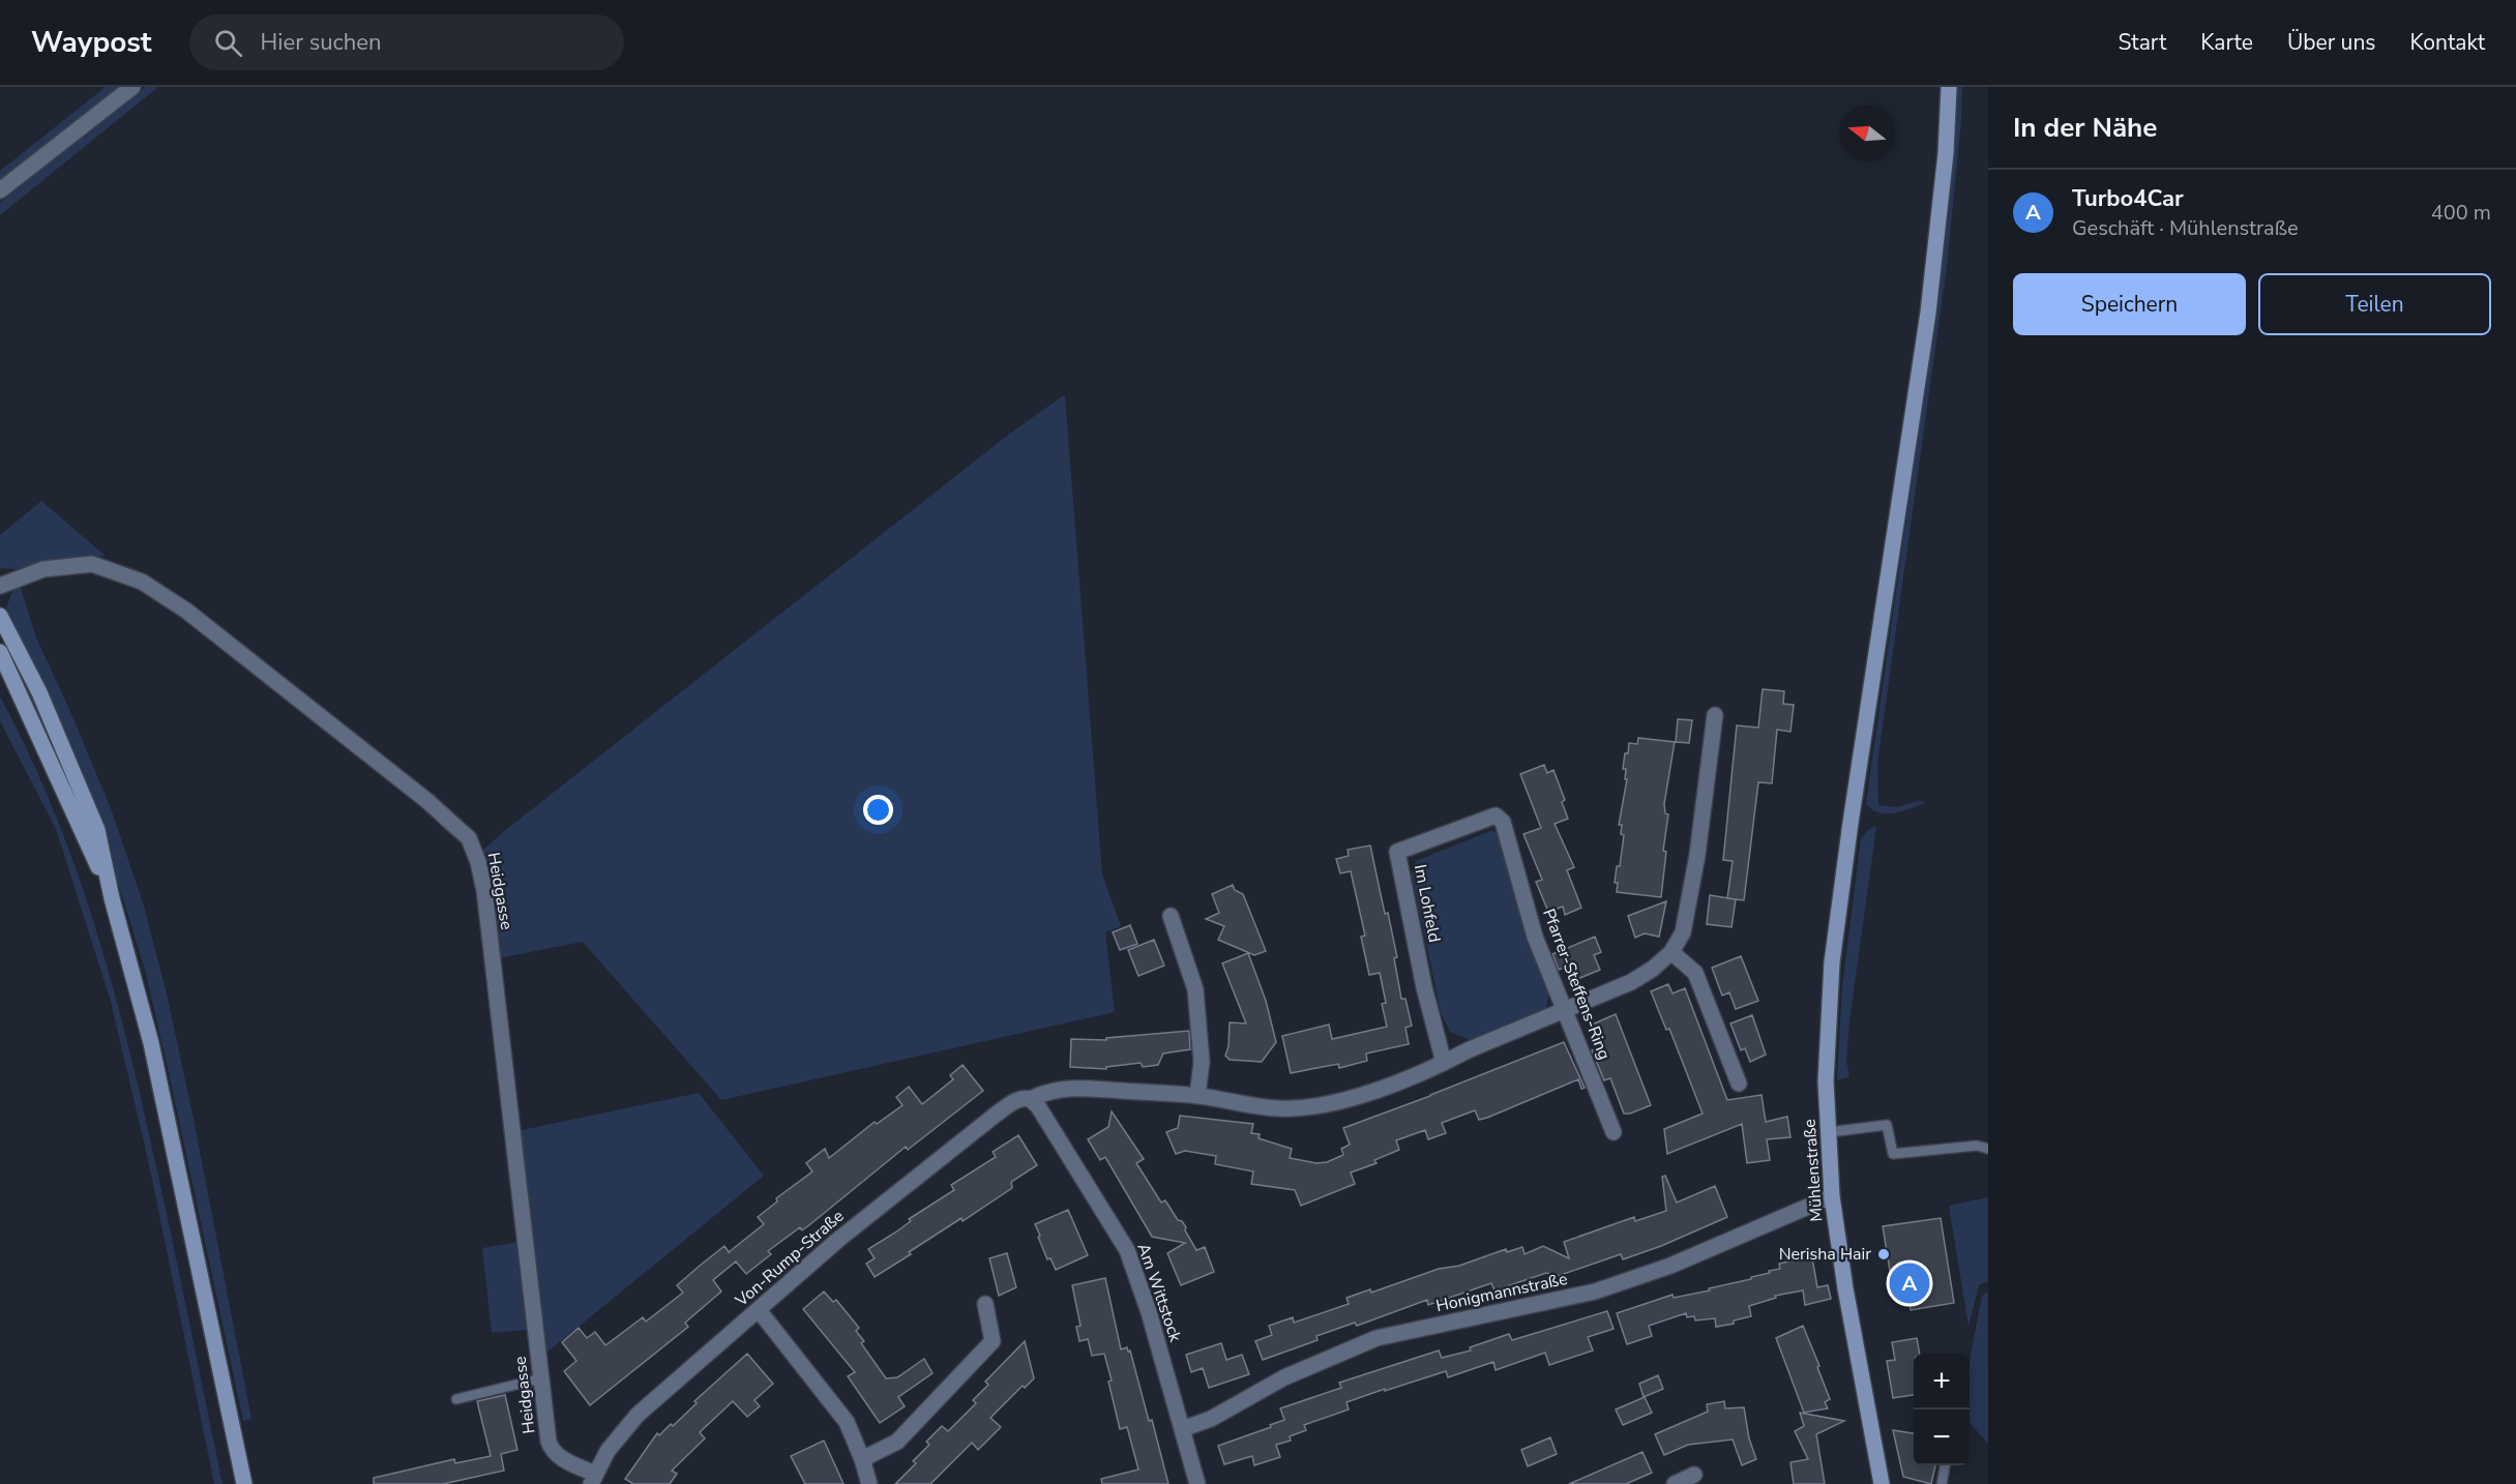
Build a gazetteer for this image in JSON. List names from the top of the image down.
{
  "streets": {
    "main road": ["Mühlenstraße"],
    "street": [
      "Heidgasse",
      "Im Lohfeld",
      "Pfarrer-Steffens-Ring",
      "Von-Rump-Straße",
      "Am Wittstock",
      "Honigmannstraße"
    ]
  },
  "crossings": [
    ["Heidgasse", "Von-Rump-Straße"],
    ["Im Lohfeld", "Pfarrer-Steffens-Ring"],
    ["Mühlenstraße", "Honigmannstraße"],
    ["Von-Rump-Straße", "Am Wittstock"],
    ["Am Wittstock", "Honigmannstraße"]
  ],
  "places": ["Nerisha Hair"],
  "north": "left",
  "page": {
    "header": "Waypost",
    "search": "Hier suchen",
    "nav": [
      "Start",
      "Karte",
      "Über uns",
      "Kontakt"
    ],
    "heading": "In der Nähe",
    "list": [
      {
        "mark": "A",
        "name": "Turbo4Car",
        "note": "Geschäft · Mühlenstraße",
        "value": "400 m"
      }
    ],
    "buttons": ["Speichern", "Teilen"],
    "pins": "A",
    "map_buttons": ["+", "−"]
  }
}
